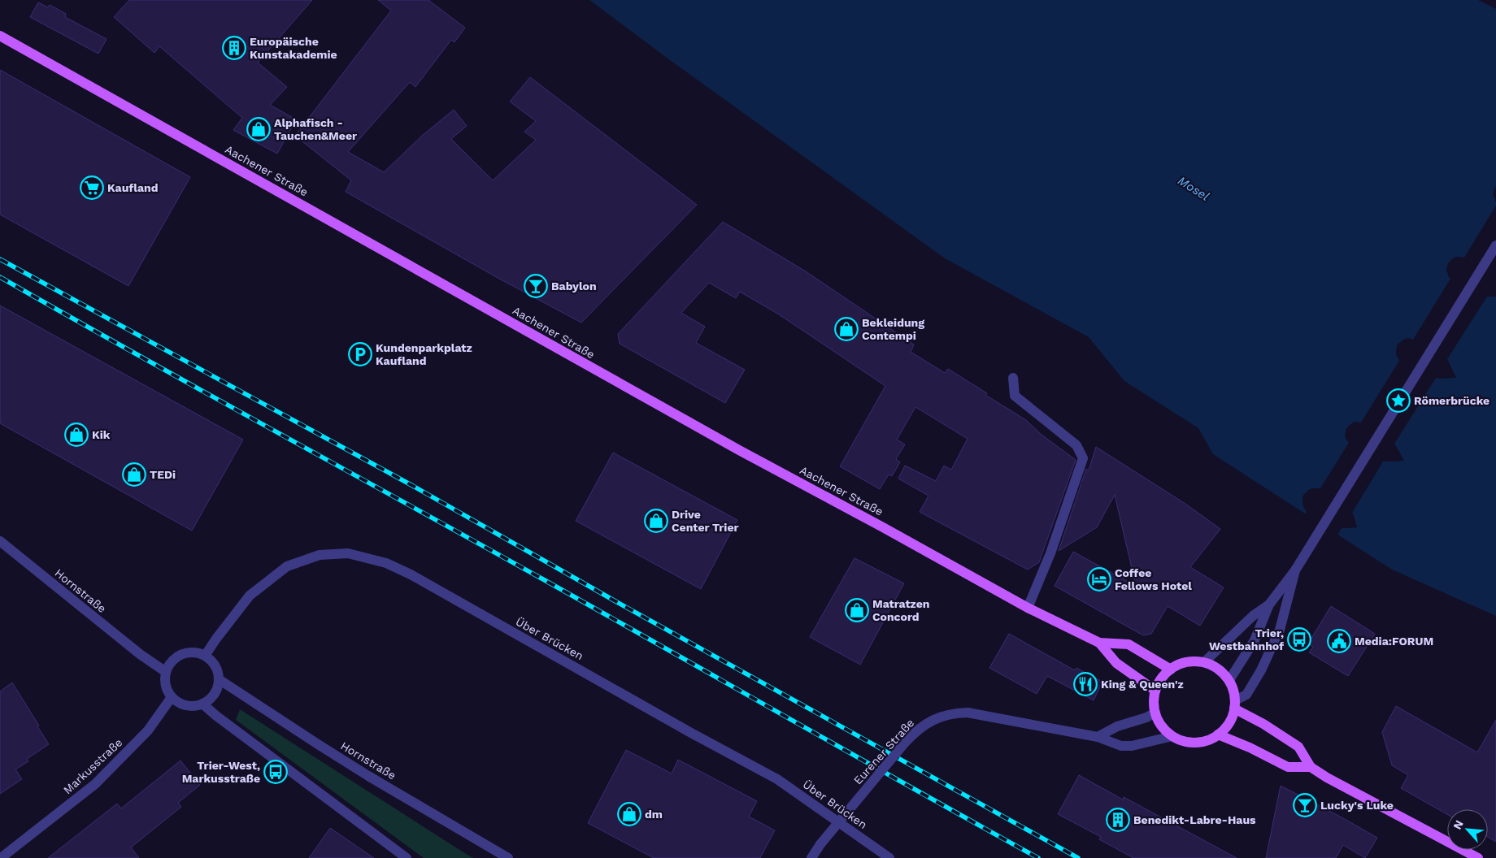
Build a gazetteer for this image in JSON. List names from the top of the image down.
{
  "streets": {
    "main road": ["Aachener Straße"],
    "street": [
      "Hornstraße",
      "Über Brücken",
      "Eurener Straße",
      "Markusstraße"
    ]
  },
  "crossings": [
    ["Aachener Straße", "Eurener Straße"],
    ["Hornstraße", "Über Brücken"],
    ["Hornstraße", "Markusstraße"],
    ["Über Brücken", "Markusstraße"]
  ],
  "water": ["Mosel"],
  "places": {
    "building": ["Europäische Kunstakademie", "Benedikt-Labre-Haus"],
    "shop": [
      "Alphafisch - Tauchen&Meer",
      "Bekleidung Contempi",
      "Kik",
      "TEDi",
      "Drive Center Trier",
      "Matratzen Concord",
      "dm"
    ],
    "supermarket": ["Kaufland"],
    "bar": ["Babylon", "Lucky's Luke"],
    "parking": ["Kundenparkplatz Kaufland"],
    "place": ["Römerbrücke"],
    "hotel": ["Coffee Fellows Hotel"],
    "bus stop": ["Trier, Westbahnhof", "Trier-West, Markusstraße"],
    "public building": ["Media:FORUM"],
    "restaurant": ["King & Queen'z"]
  },
  "north": "top left"
}
